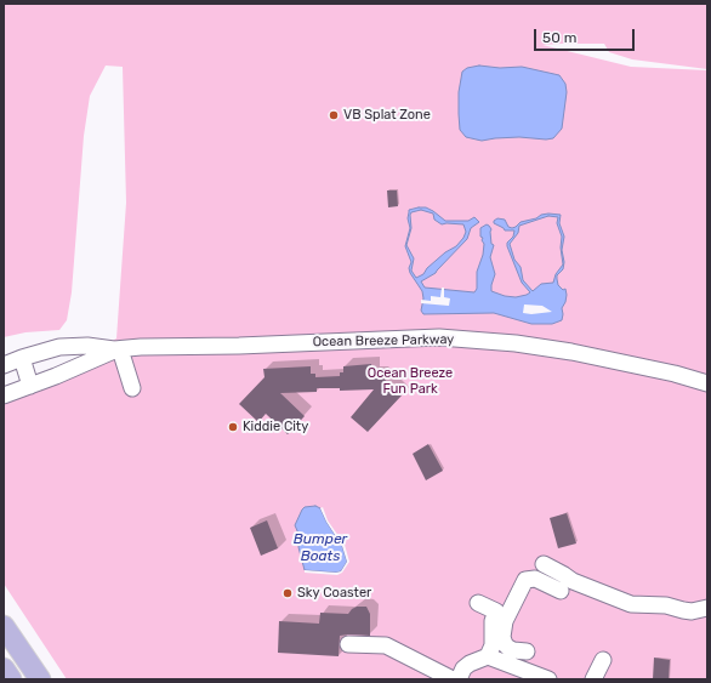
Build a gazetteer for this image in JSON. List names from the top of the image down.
{
  "streets": {
    "street": ["Ocean Breeze Parkway"]
  },
  "water": ["Bumper Boats"],
  "parks": ["Ocean Breeze Fun Park"],
  "places": ["VB Splat Zone", "Kiddie City", "Sky Coaster"],
  "scale_bar": "50 m"
}
